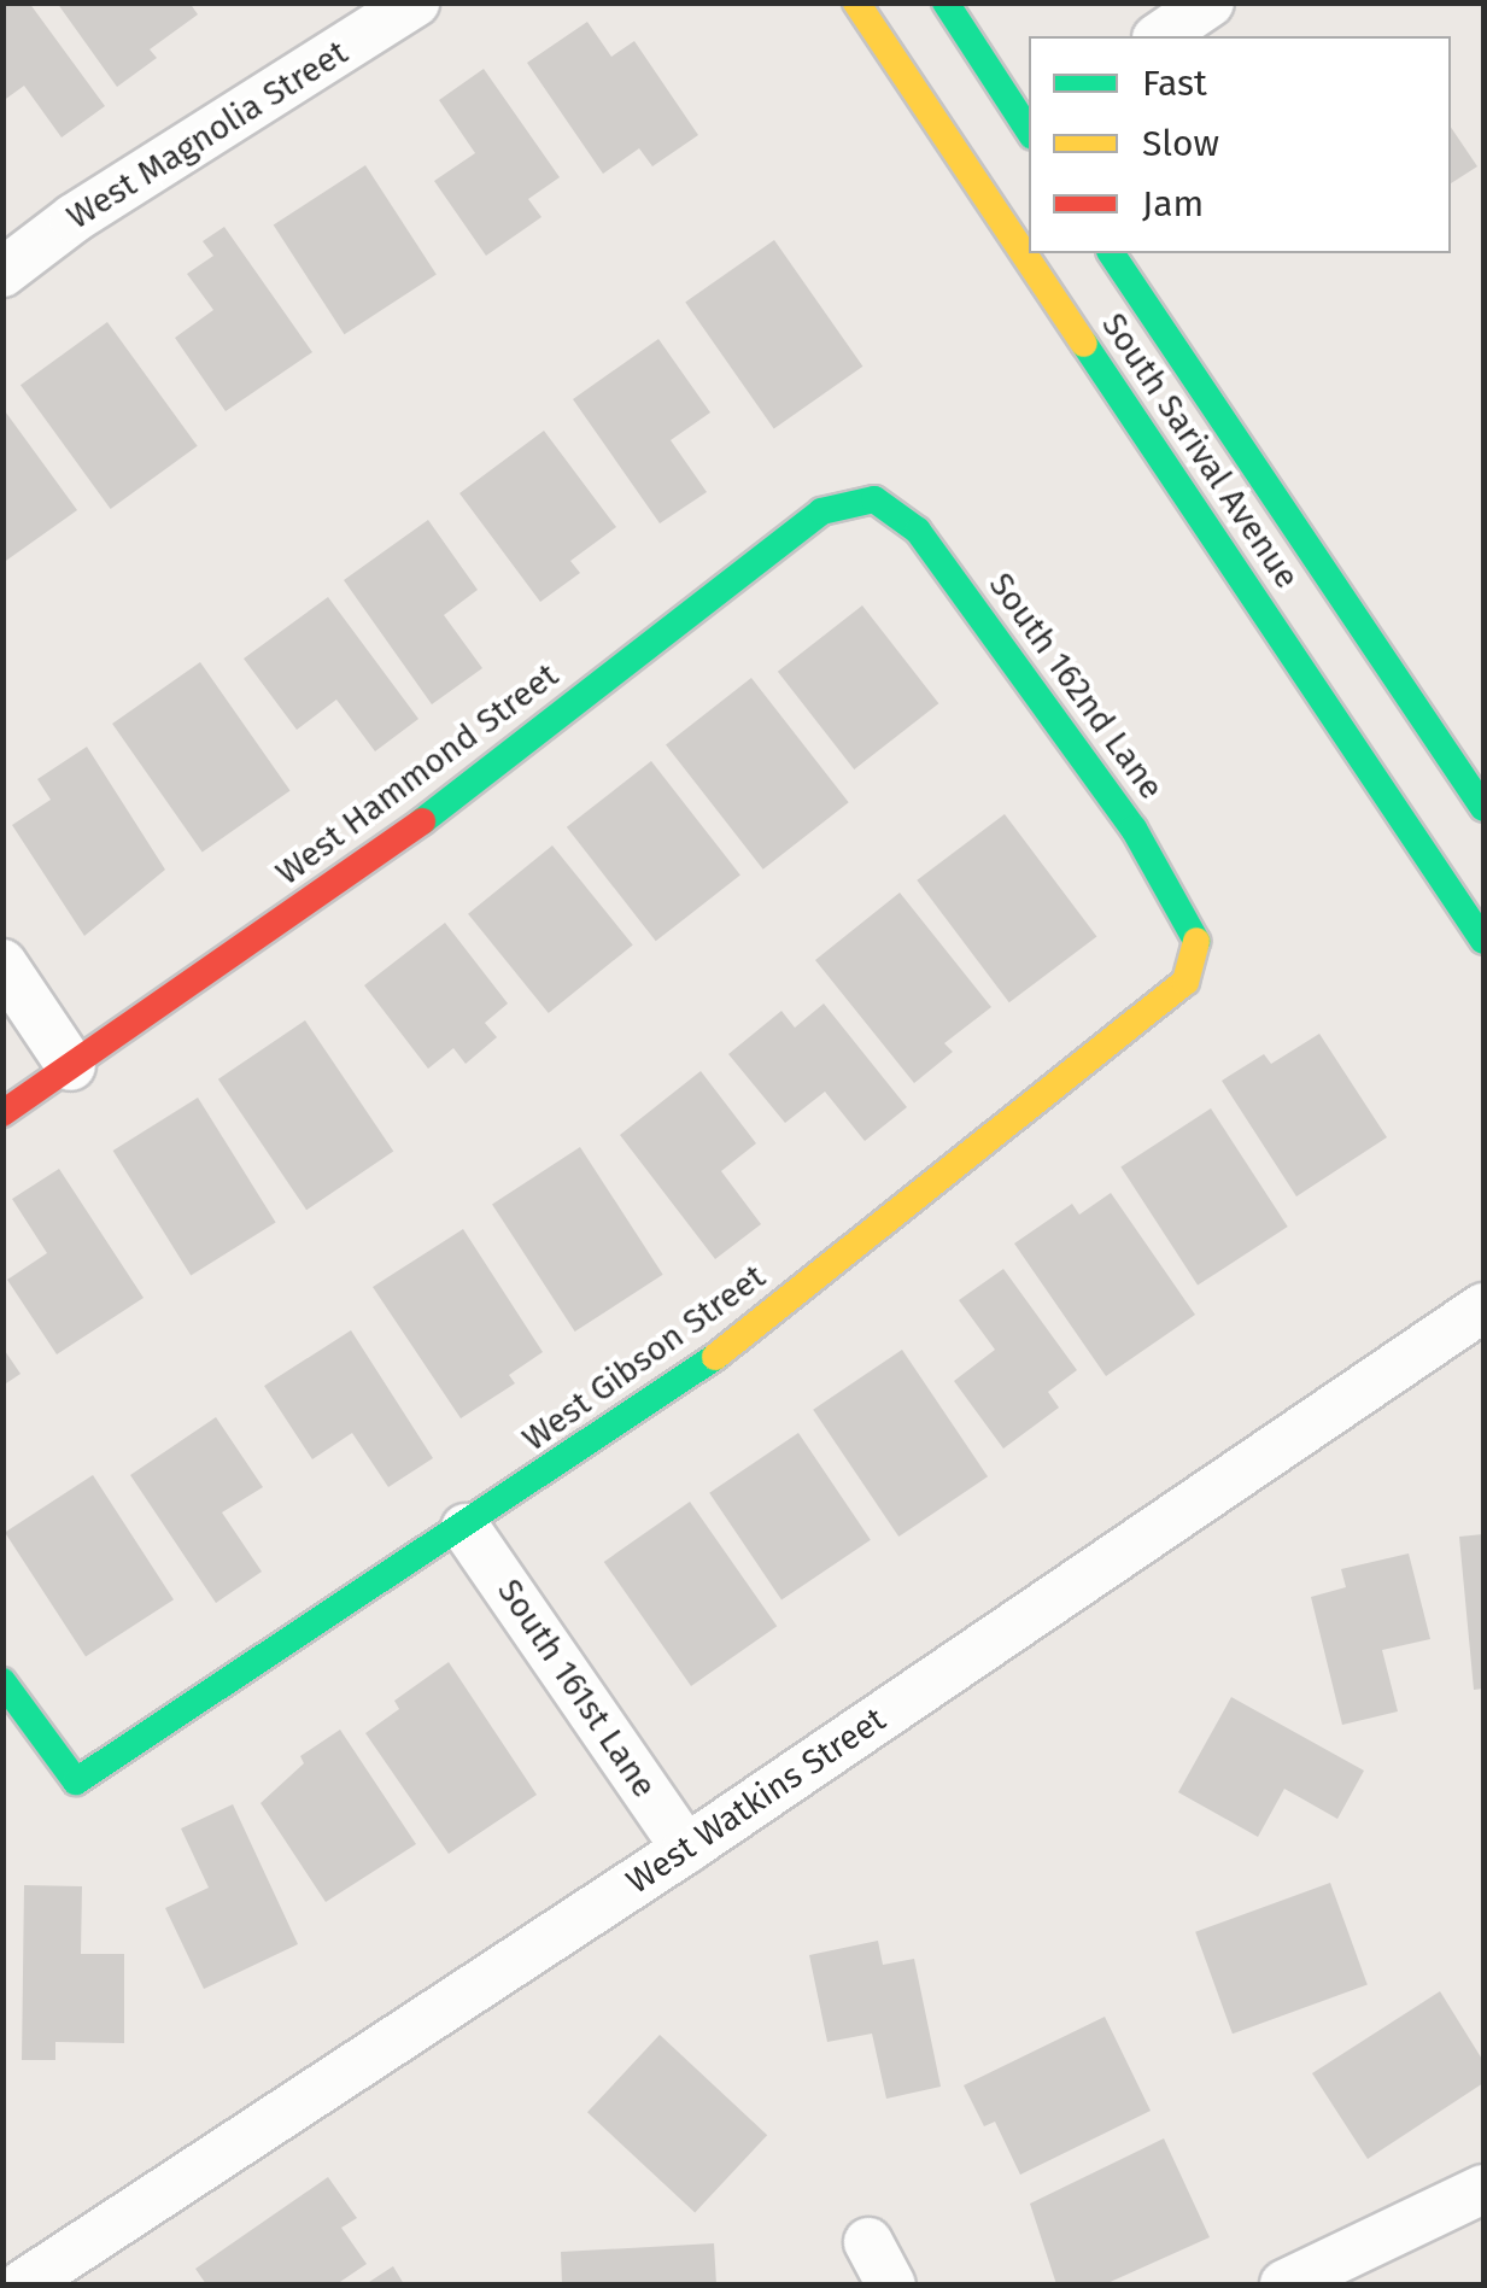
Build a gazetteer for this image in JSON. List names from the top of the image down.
{
  "streets": {
    "street": [
      "West Magnolia Street",
      "South Sarival Avenue",
      "South 162nd Lane",
      "West Hammond Street",
      "West Gibson Street",
      "South 161st Lane",
      "West Watkins Street"
    ]
  },
  "crossings": [
    ["South 162nd Lane", "West Hammond Street"],
    ["South 162nd Lane", "West Gibson Street"],
    ["West Gibson Street", "South 161st Lane"],
    ["South 161st Lane", "West Watkins Street"]
  ],
  "legend": ["Fast", "Slow", "Jam"]
}
